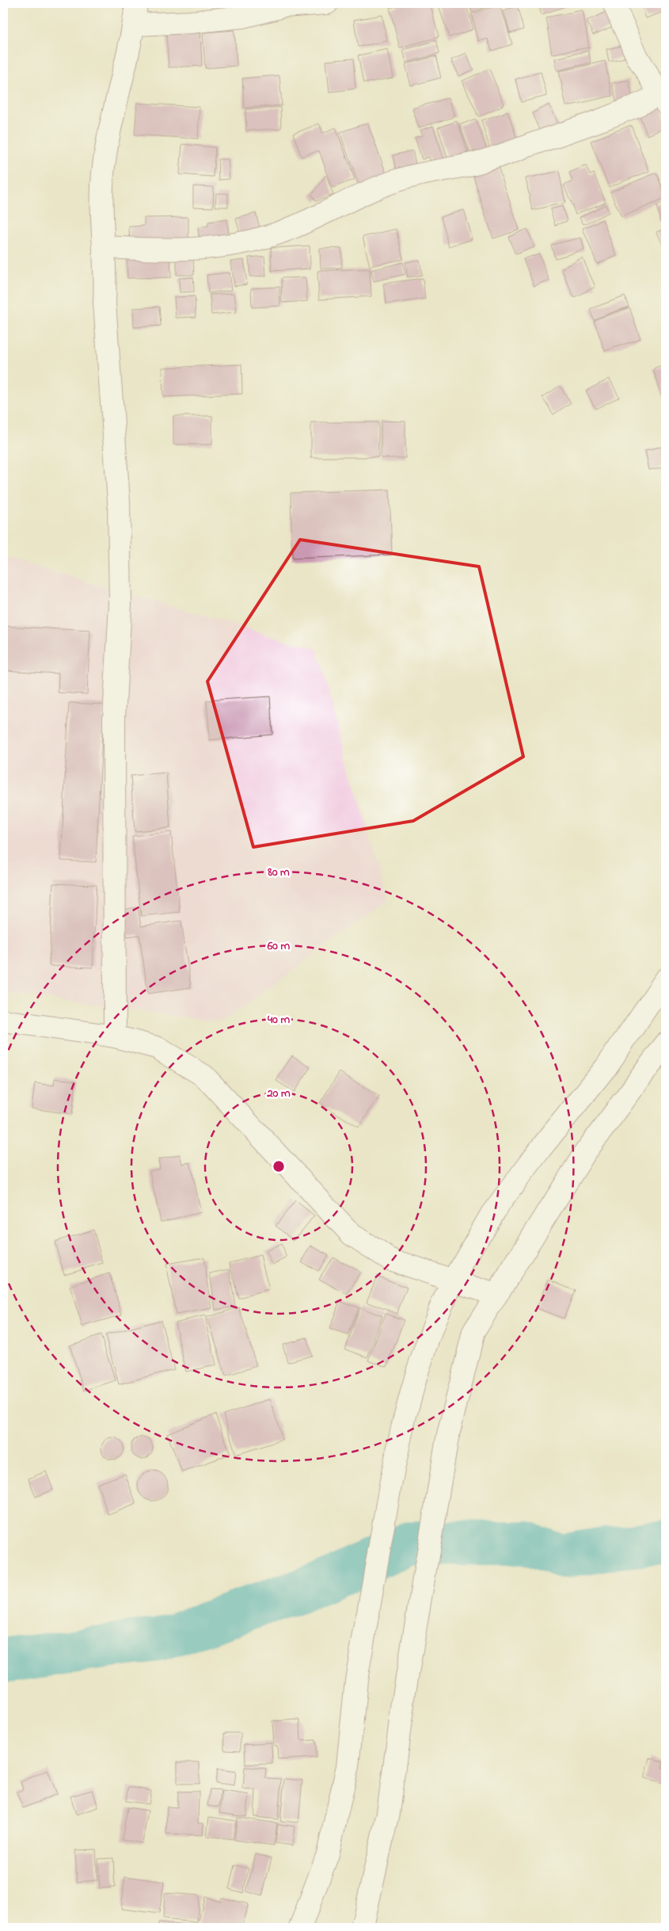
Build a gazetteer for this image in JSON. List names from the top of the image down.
{
  "rings": [
    "80 m",
    "60 m",
    "40 m",
    "20 m"
  ]
}
